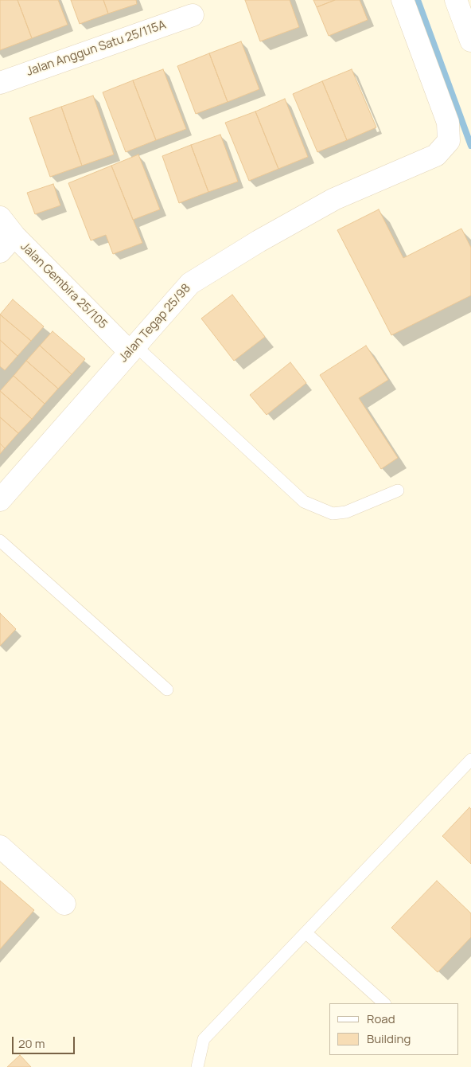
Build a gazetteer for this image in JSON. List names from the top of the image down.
{
  "streets": {
    "street": ["Jalan Anggun Satu 25/115A", "Jalan Gembira 25/105", "Jalan Tegap 25/98"]
  },
  "crossings": [
    ["Jalan Gembira 25/105", "Jalan Tegap 25/98"]
  ],
  "legend": ["Road", "Building"],
  "scale_bar": "20 m"
}
